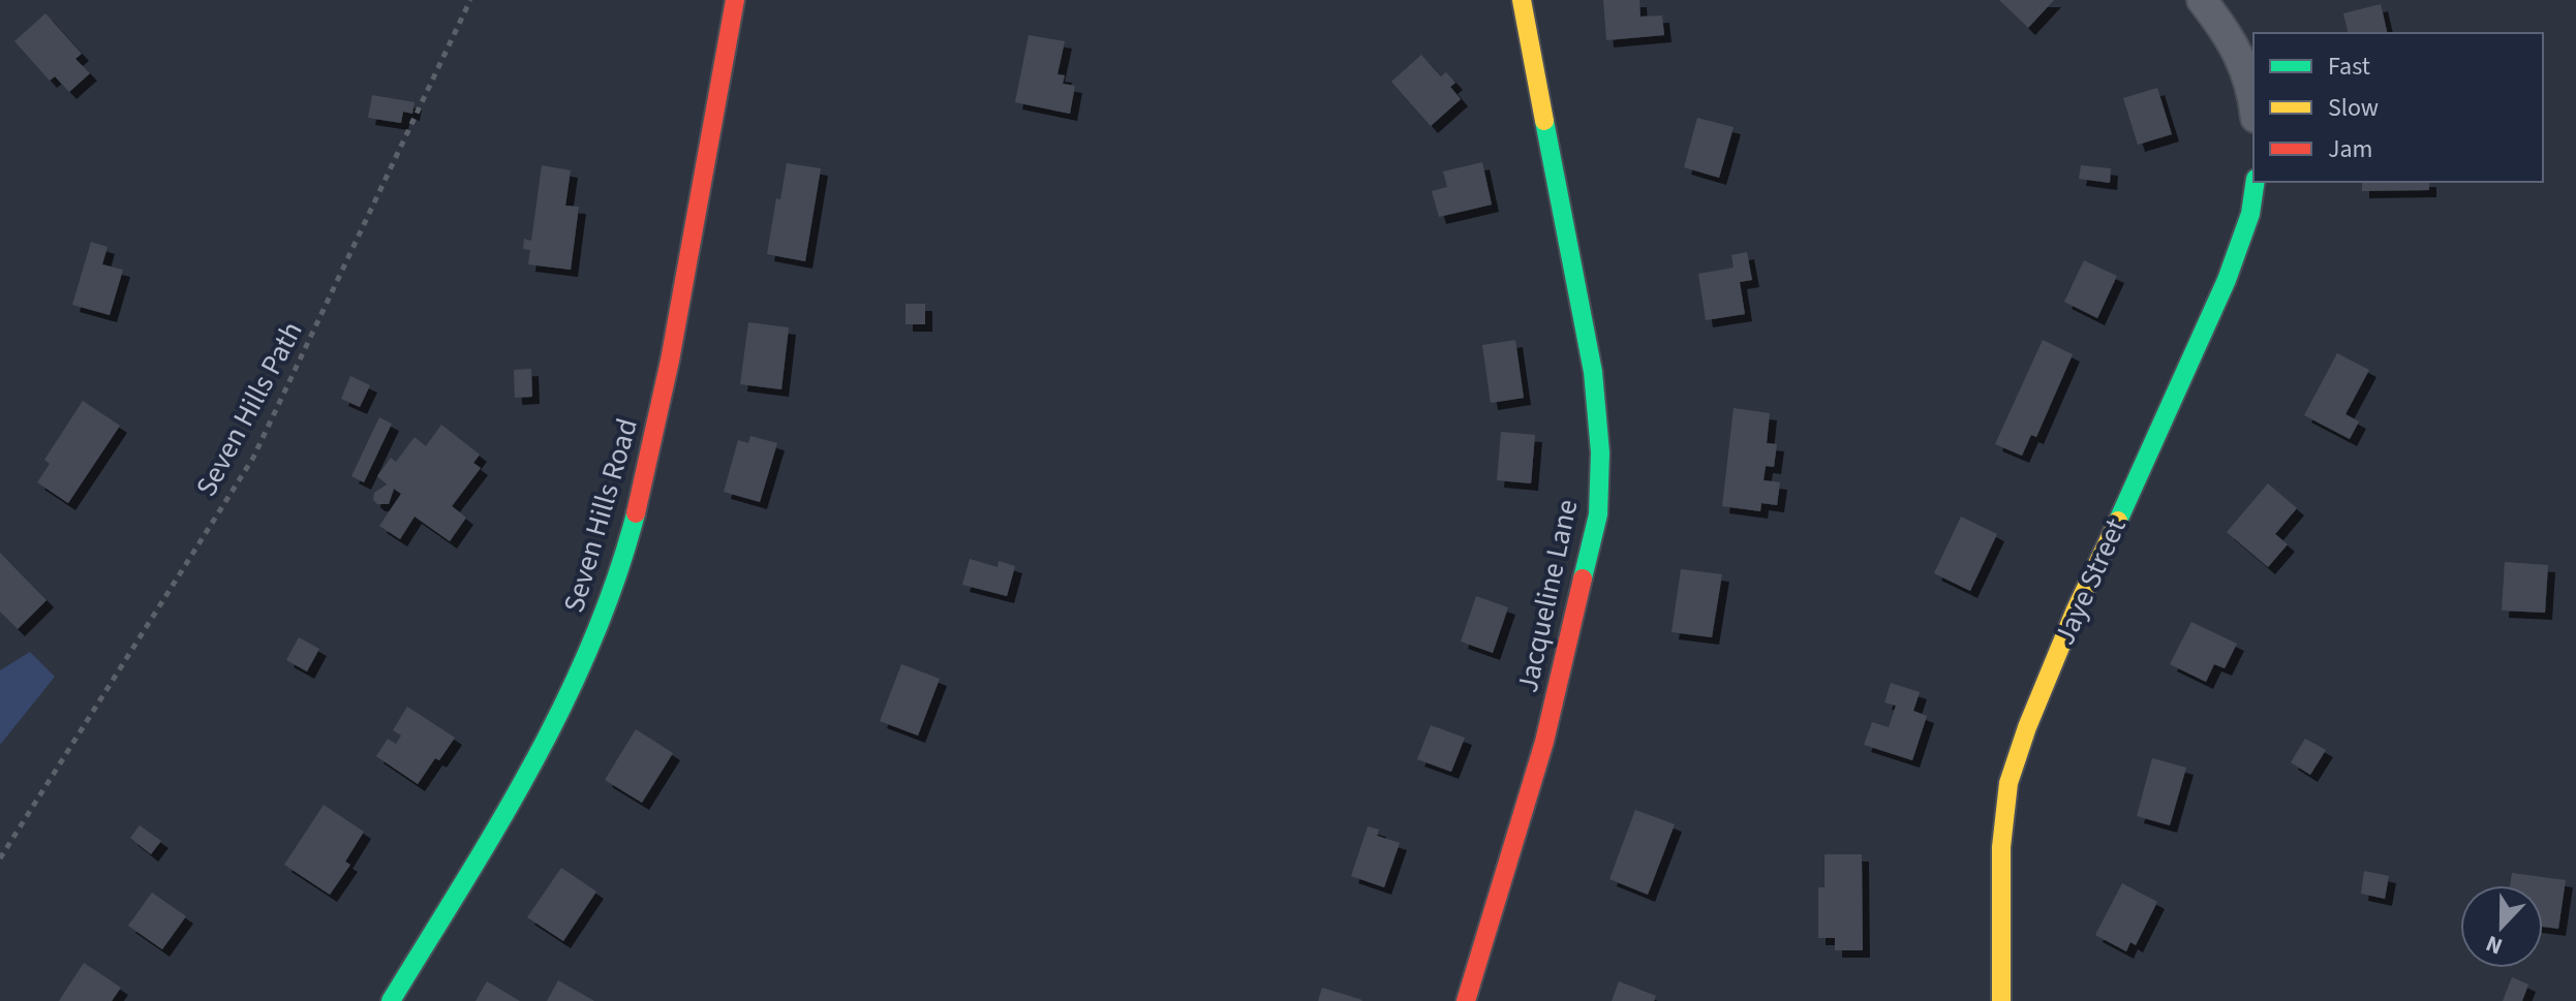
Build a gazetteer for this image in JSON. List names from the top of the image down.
{
  "streets": {
    "street": ["Seven Hills Road", "Jaye Street", "Jacqueline Lane"],
    "path": ["Seven Hills Path"]
  },
  "legend": ["Fast", "Slow", "Jam"],
  "north": "bottom"
}
